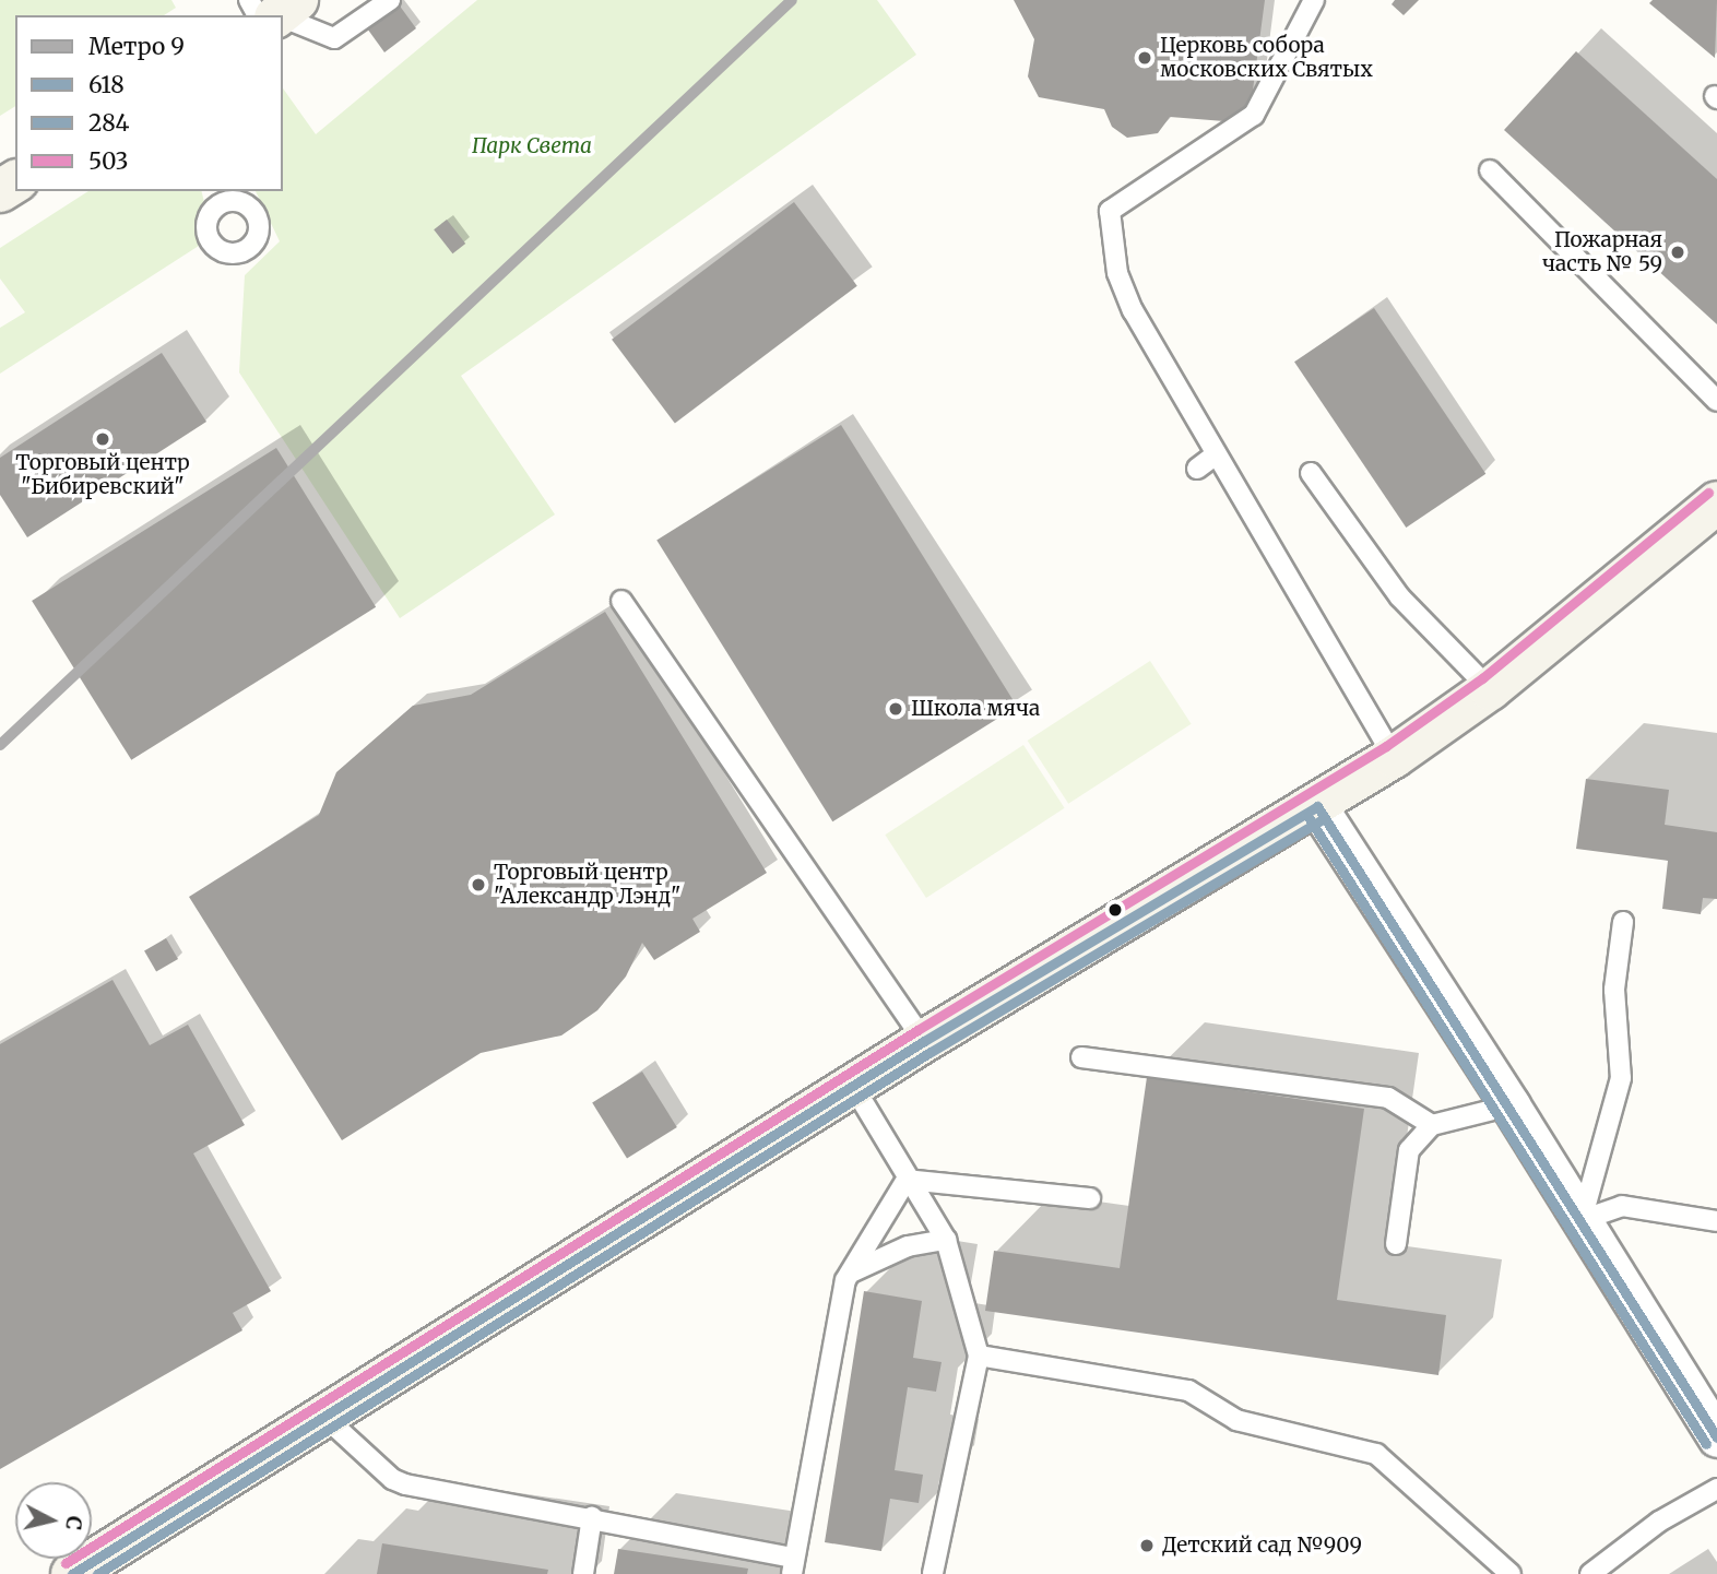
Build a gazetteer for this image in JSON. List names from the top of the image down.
{
  "parks": ["Парк Света"],
  "places": [
    "Церковь собора московских Святых",
    "Пожарная часть № 59",
    "Торговый центр \"Бибиревский\"",
    "Школа мяча",
    "Торговый центр \"Александр Лэнд\"",
    "Детский сад №909"
  ],
  "lines": [
    "metro line 9",
    "transit line 503",
    "transit line 618",
    "transit line 284"
  ],
  "legend": [
    "Метро 9",
    "618",
    "284",
    "503"
  ],
  "north": "right"
}
